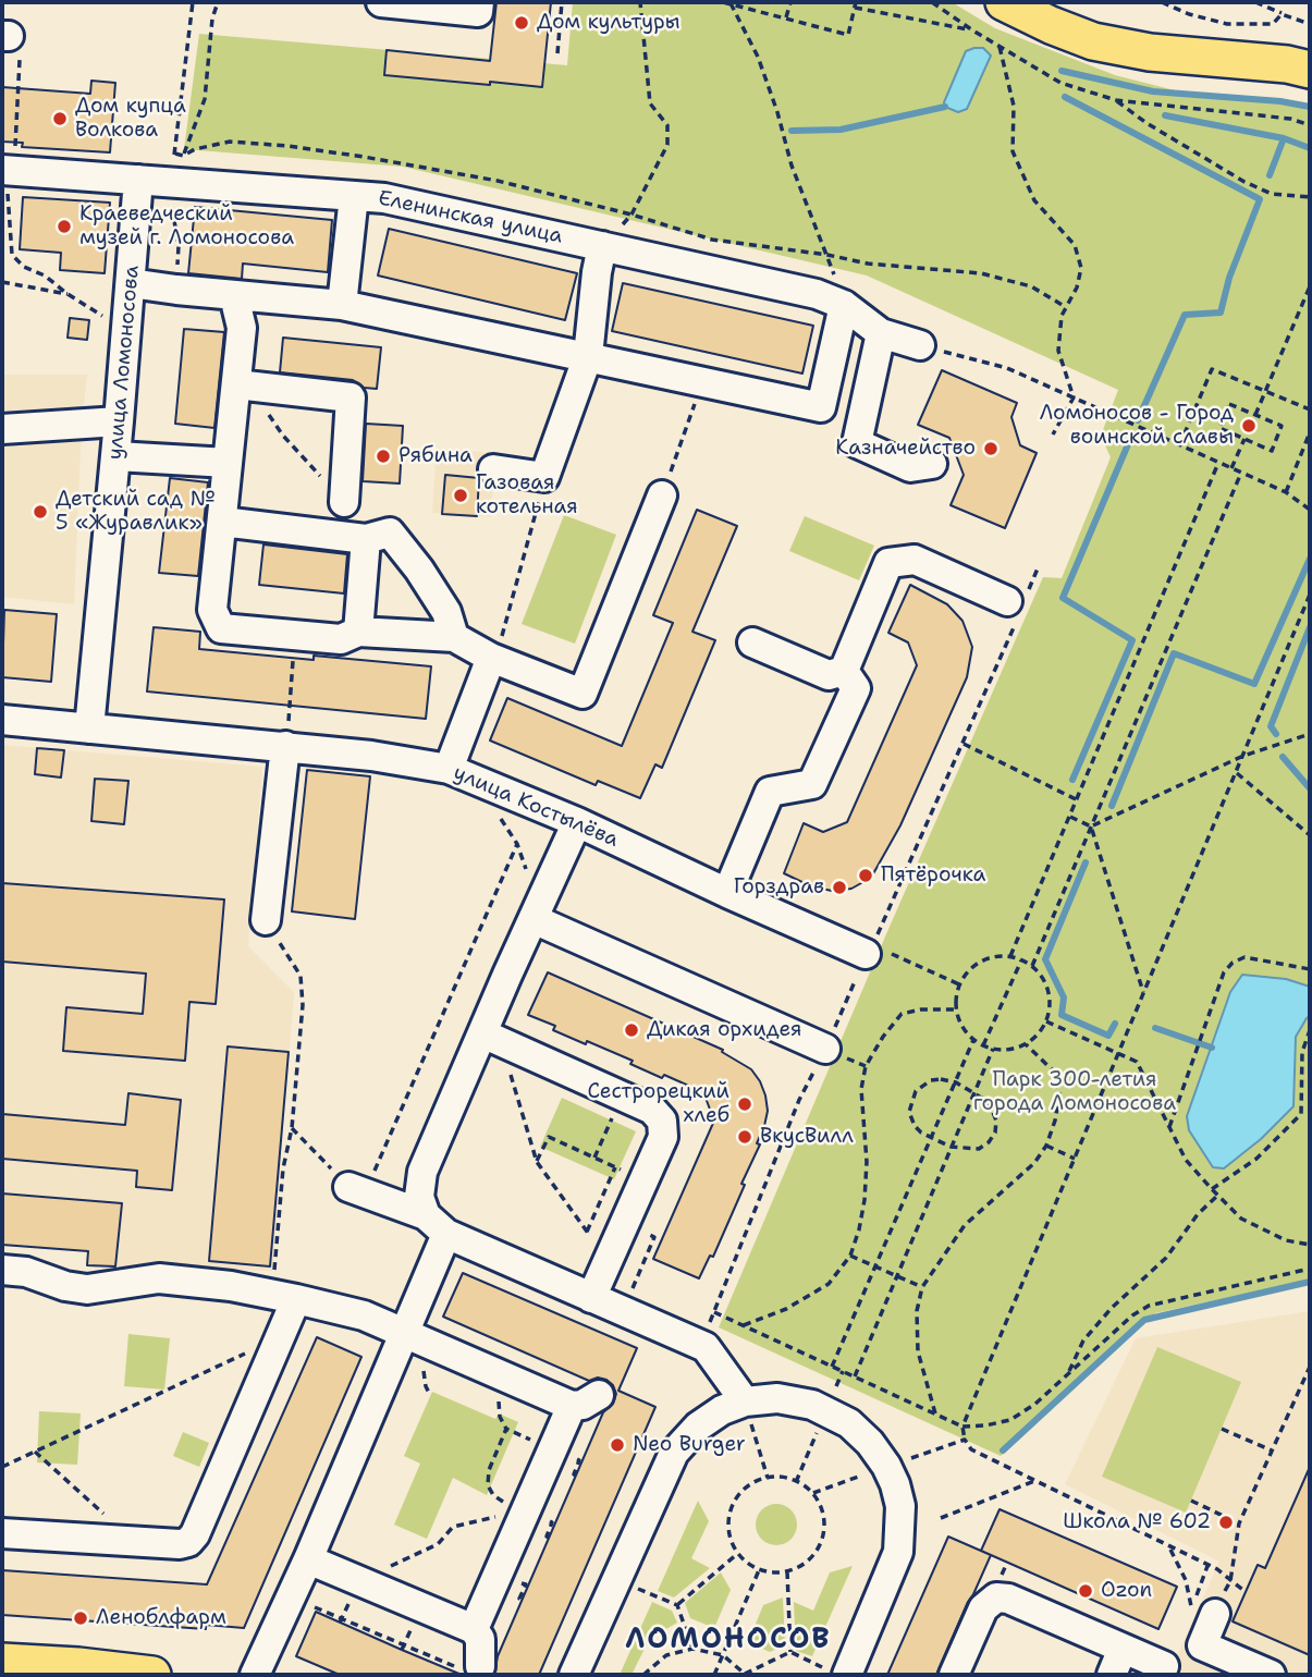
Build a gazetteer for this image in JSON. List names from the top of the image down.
{
  "streets": {
    "street": ["Еленинская улица", "улица Ломоносова", "улица Костылёва"]
  },
  "crossings": [
    ["Еленинская улица", "улица Ломоносова"],
    ["улица Ломоносова", "улица Костылёва"]
  ],
  "districts": ["ЛОМОНОСОВ"],
  "parks": ["Парк 300-летия города Ломоносова"],
  "places": [
    "Дом культуры",
    "Дом купца Волкова",
    "Краеведческий музей г. Ломоносова",
    "Ломоносов - Город воинской славы",
    "Казначейство",
    "Рябина",
    "Газовая котельная",
    "Детский сад № 5 «Журавлик»",
    "Пятёрочка",
    "Горздрав",
    "Дикая орхидея",
    "Сестрорецкий хлеб",
    "ВкусВилл",
    "Neo Burger",
    "Школа № 602",
    "Ozon",
    "Леноблфарм"
  ]
}
